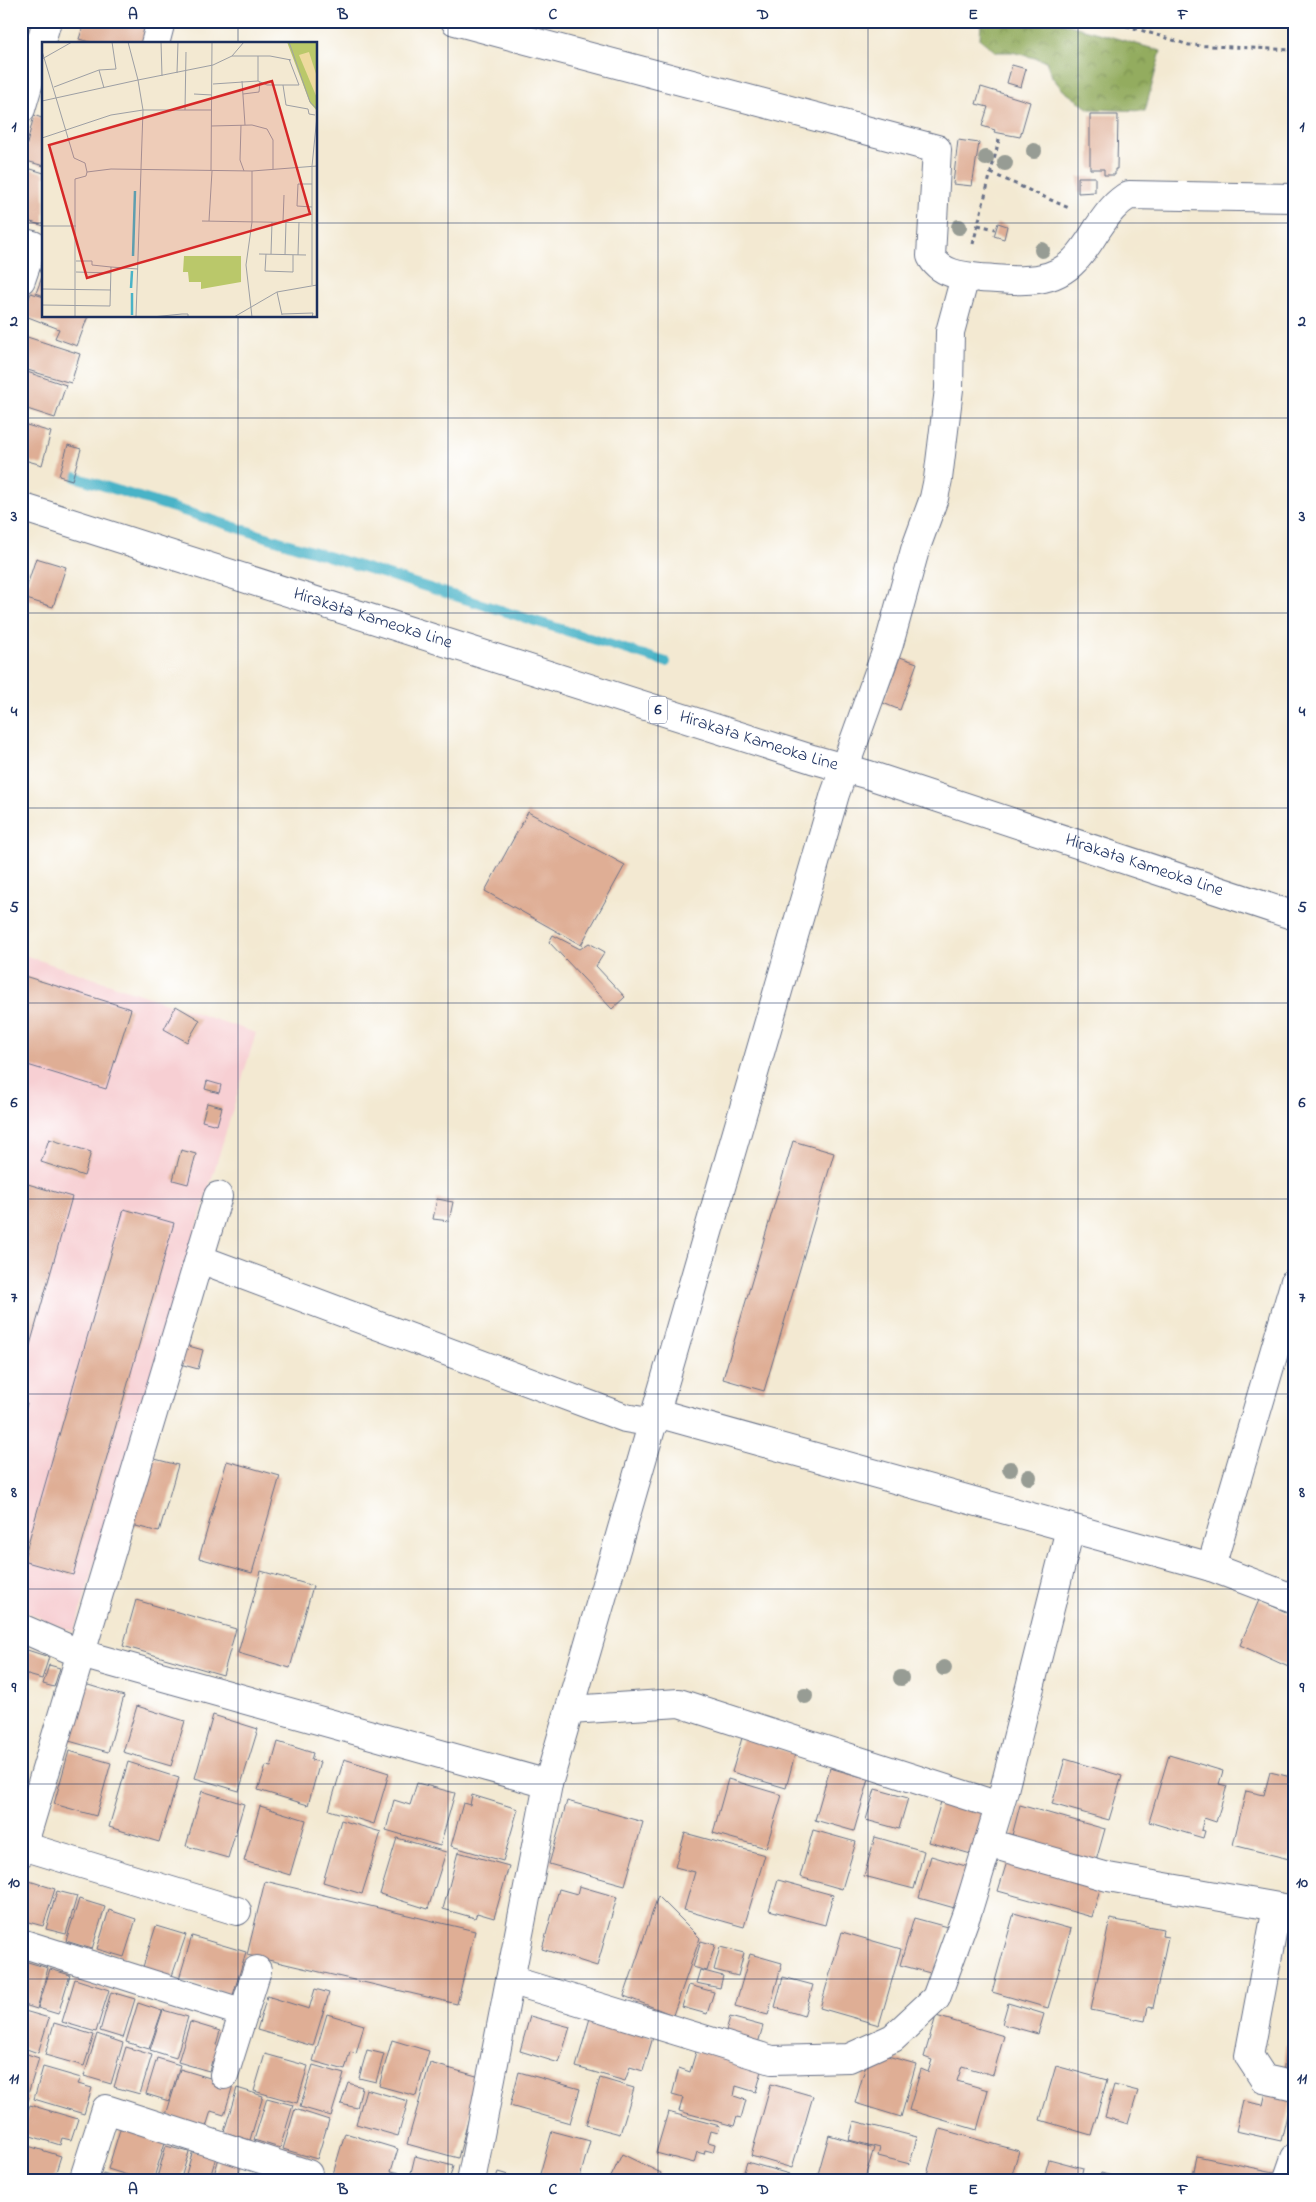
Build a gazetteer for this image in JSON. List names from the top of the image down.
{
  "streets": {
    "street": ["Hirakata Kameoka Line", "6"]
  },
  "grid": {
    "columns": [
      "A",
      "B",
      "C",
      "D",
      "E",
      "F"
    ],
    "rows": [
      "1",
      "2",
      "3",
      "4",
      "5",
      "6",
      "7",
      "8",
      "9",
      "10",
      "11"
    ]
  }
}
